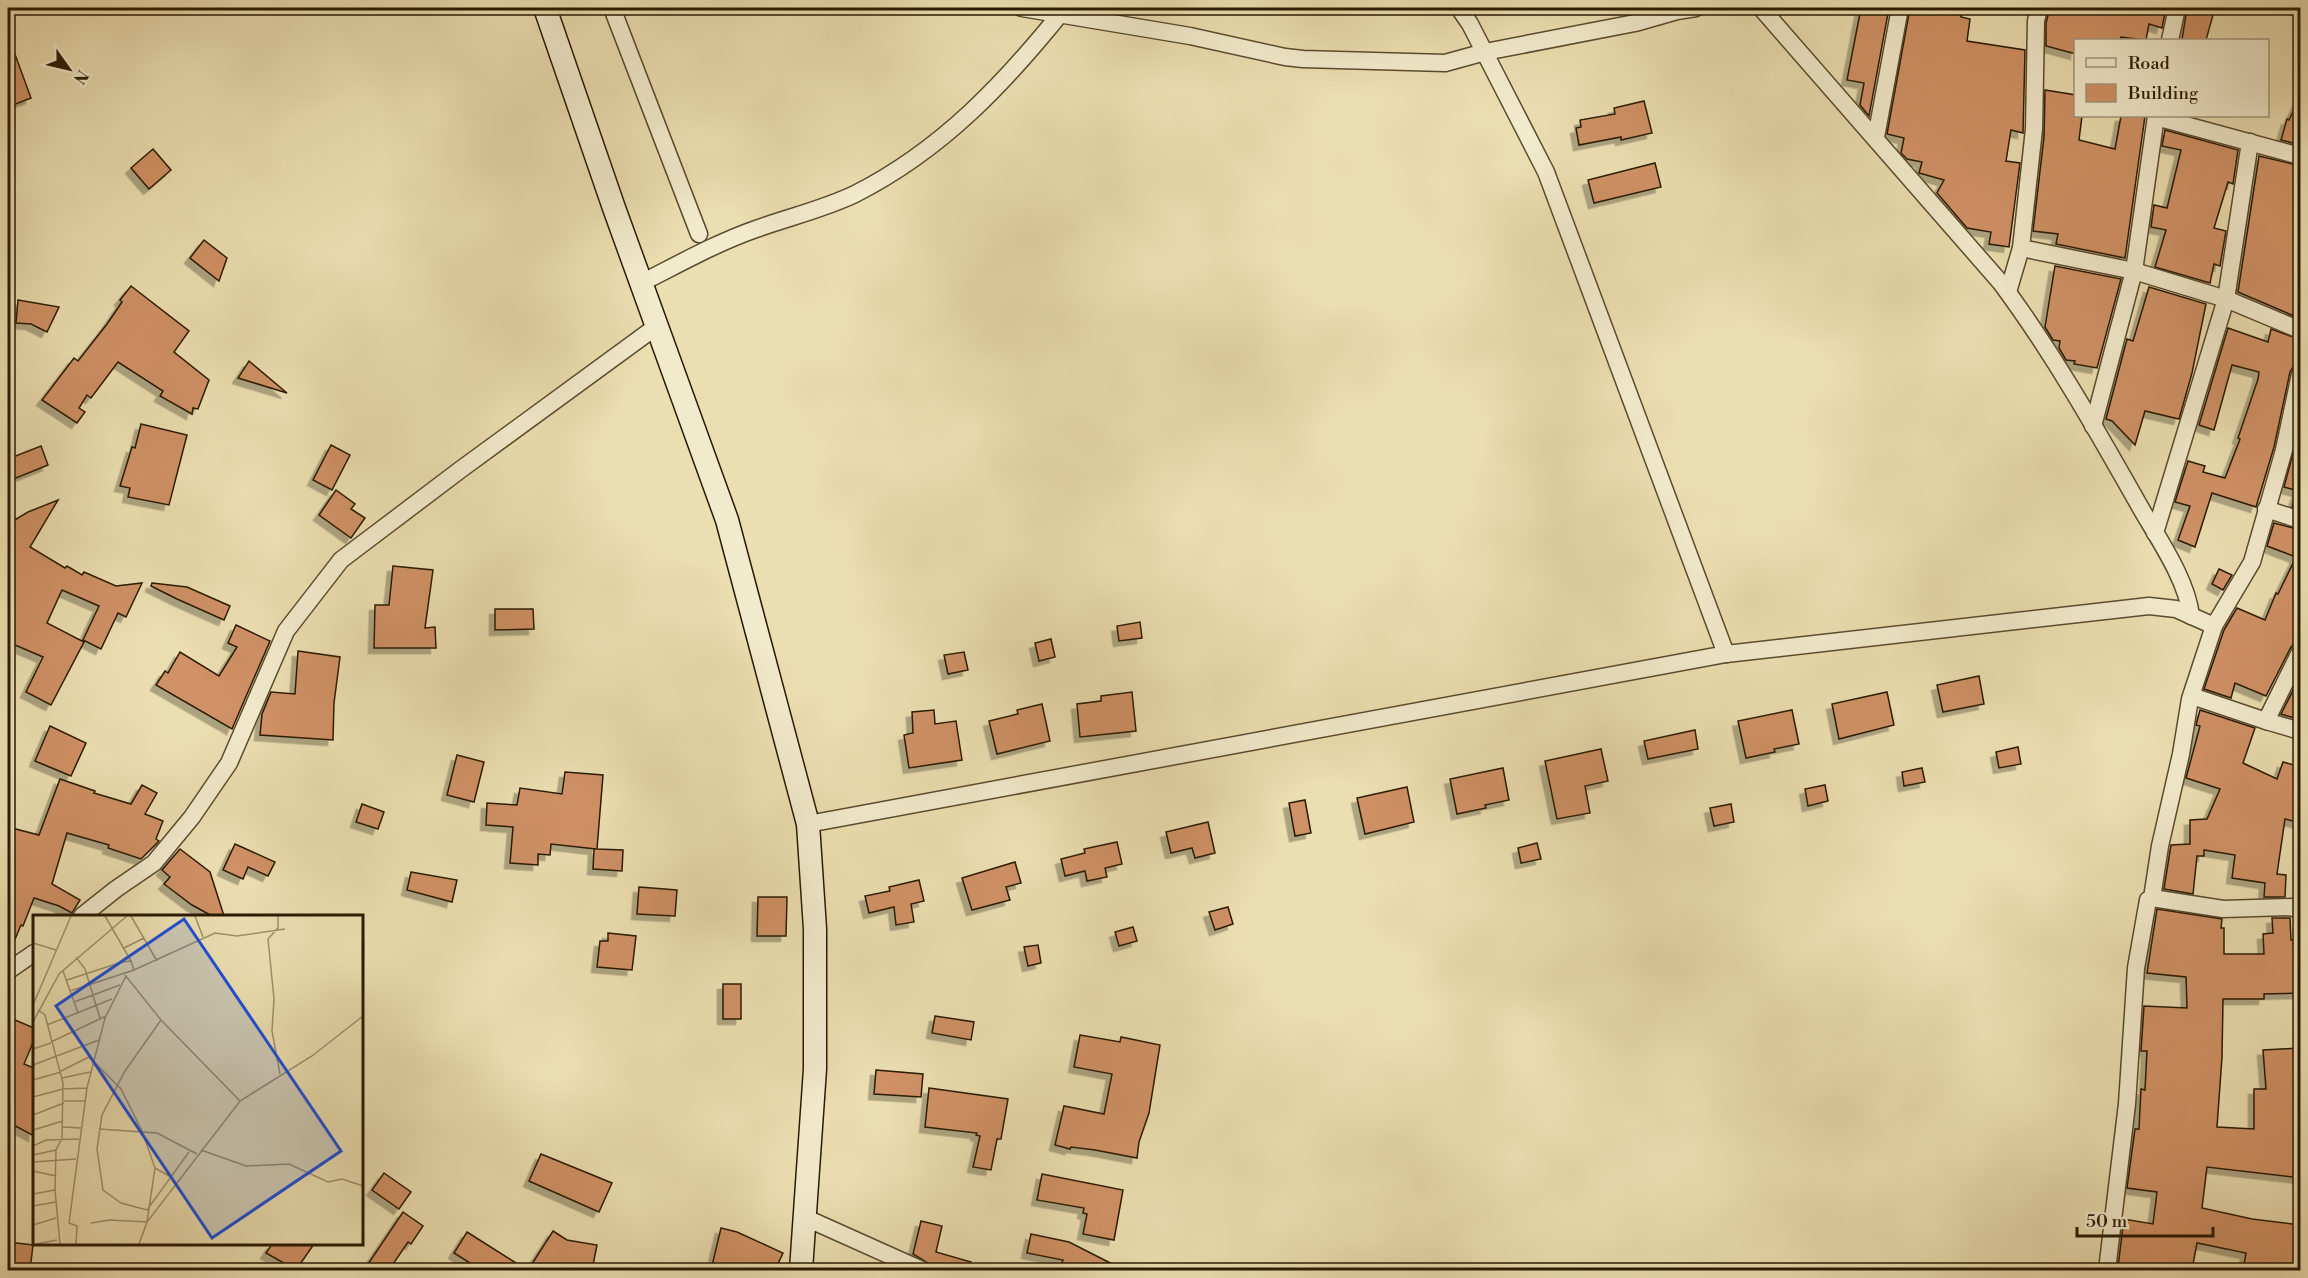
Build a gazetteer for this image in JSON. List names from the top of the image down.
{
  "legend": ["Road", "Building"],
  "scale_bar": "50 m",
  "north": "bottom right"
}
